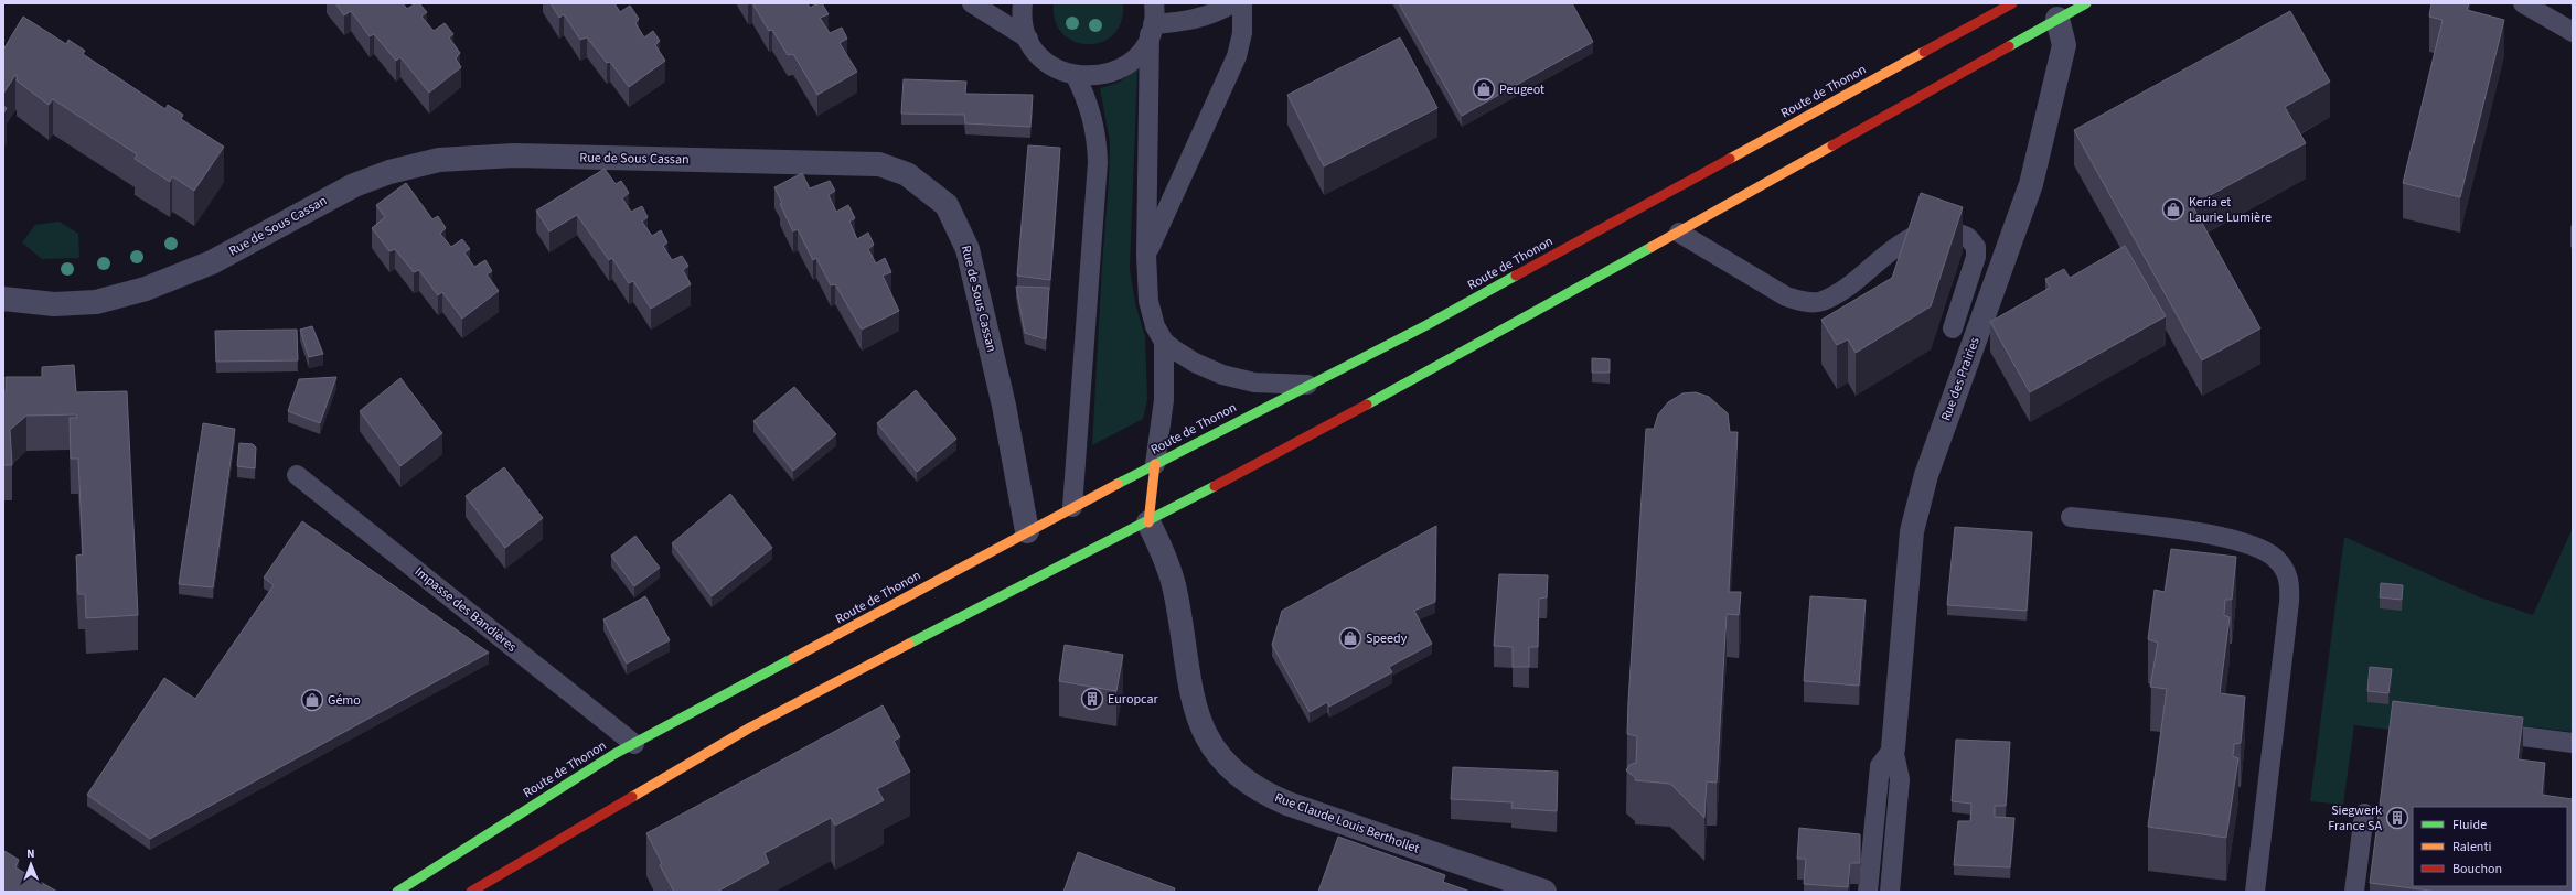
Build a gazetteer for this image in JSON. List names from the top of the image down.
{
  "streets": {
    "main road": ["Route de Thonon"],
    "street": ["Rue de Sous Cassan", "Rue des Prairies", "Rue Claude Louis Berthollet"],
    "lane": ["Impasse des Bandières"]
  },
  "crossings": [
    ["Route de Thonon", "Rue de Sous Cassan"],
    ["Route de Thonon", "Impasse des Bandières"]
  ],
  "places": {
    "shop": [
      "Peugeot",
      "Keria et Laurie Lumière",
      "Speedy",
      "Gémo"
    ],
    "building": ["Europcar", "Siegwerk France SA"]
  },
  "legend": ["Fluide", "Ralenti", "Bouchon"],
  "north": "top"
}
